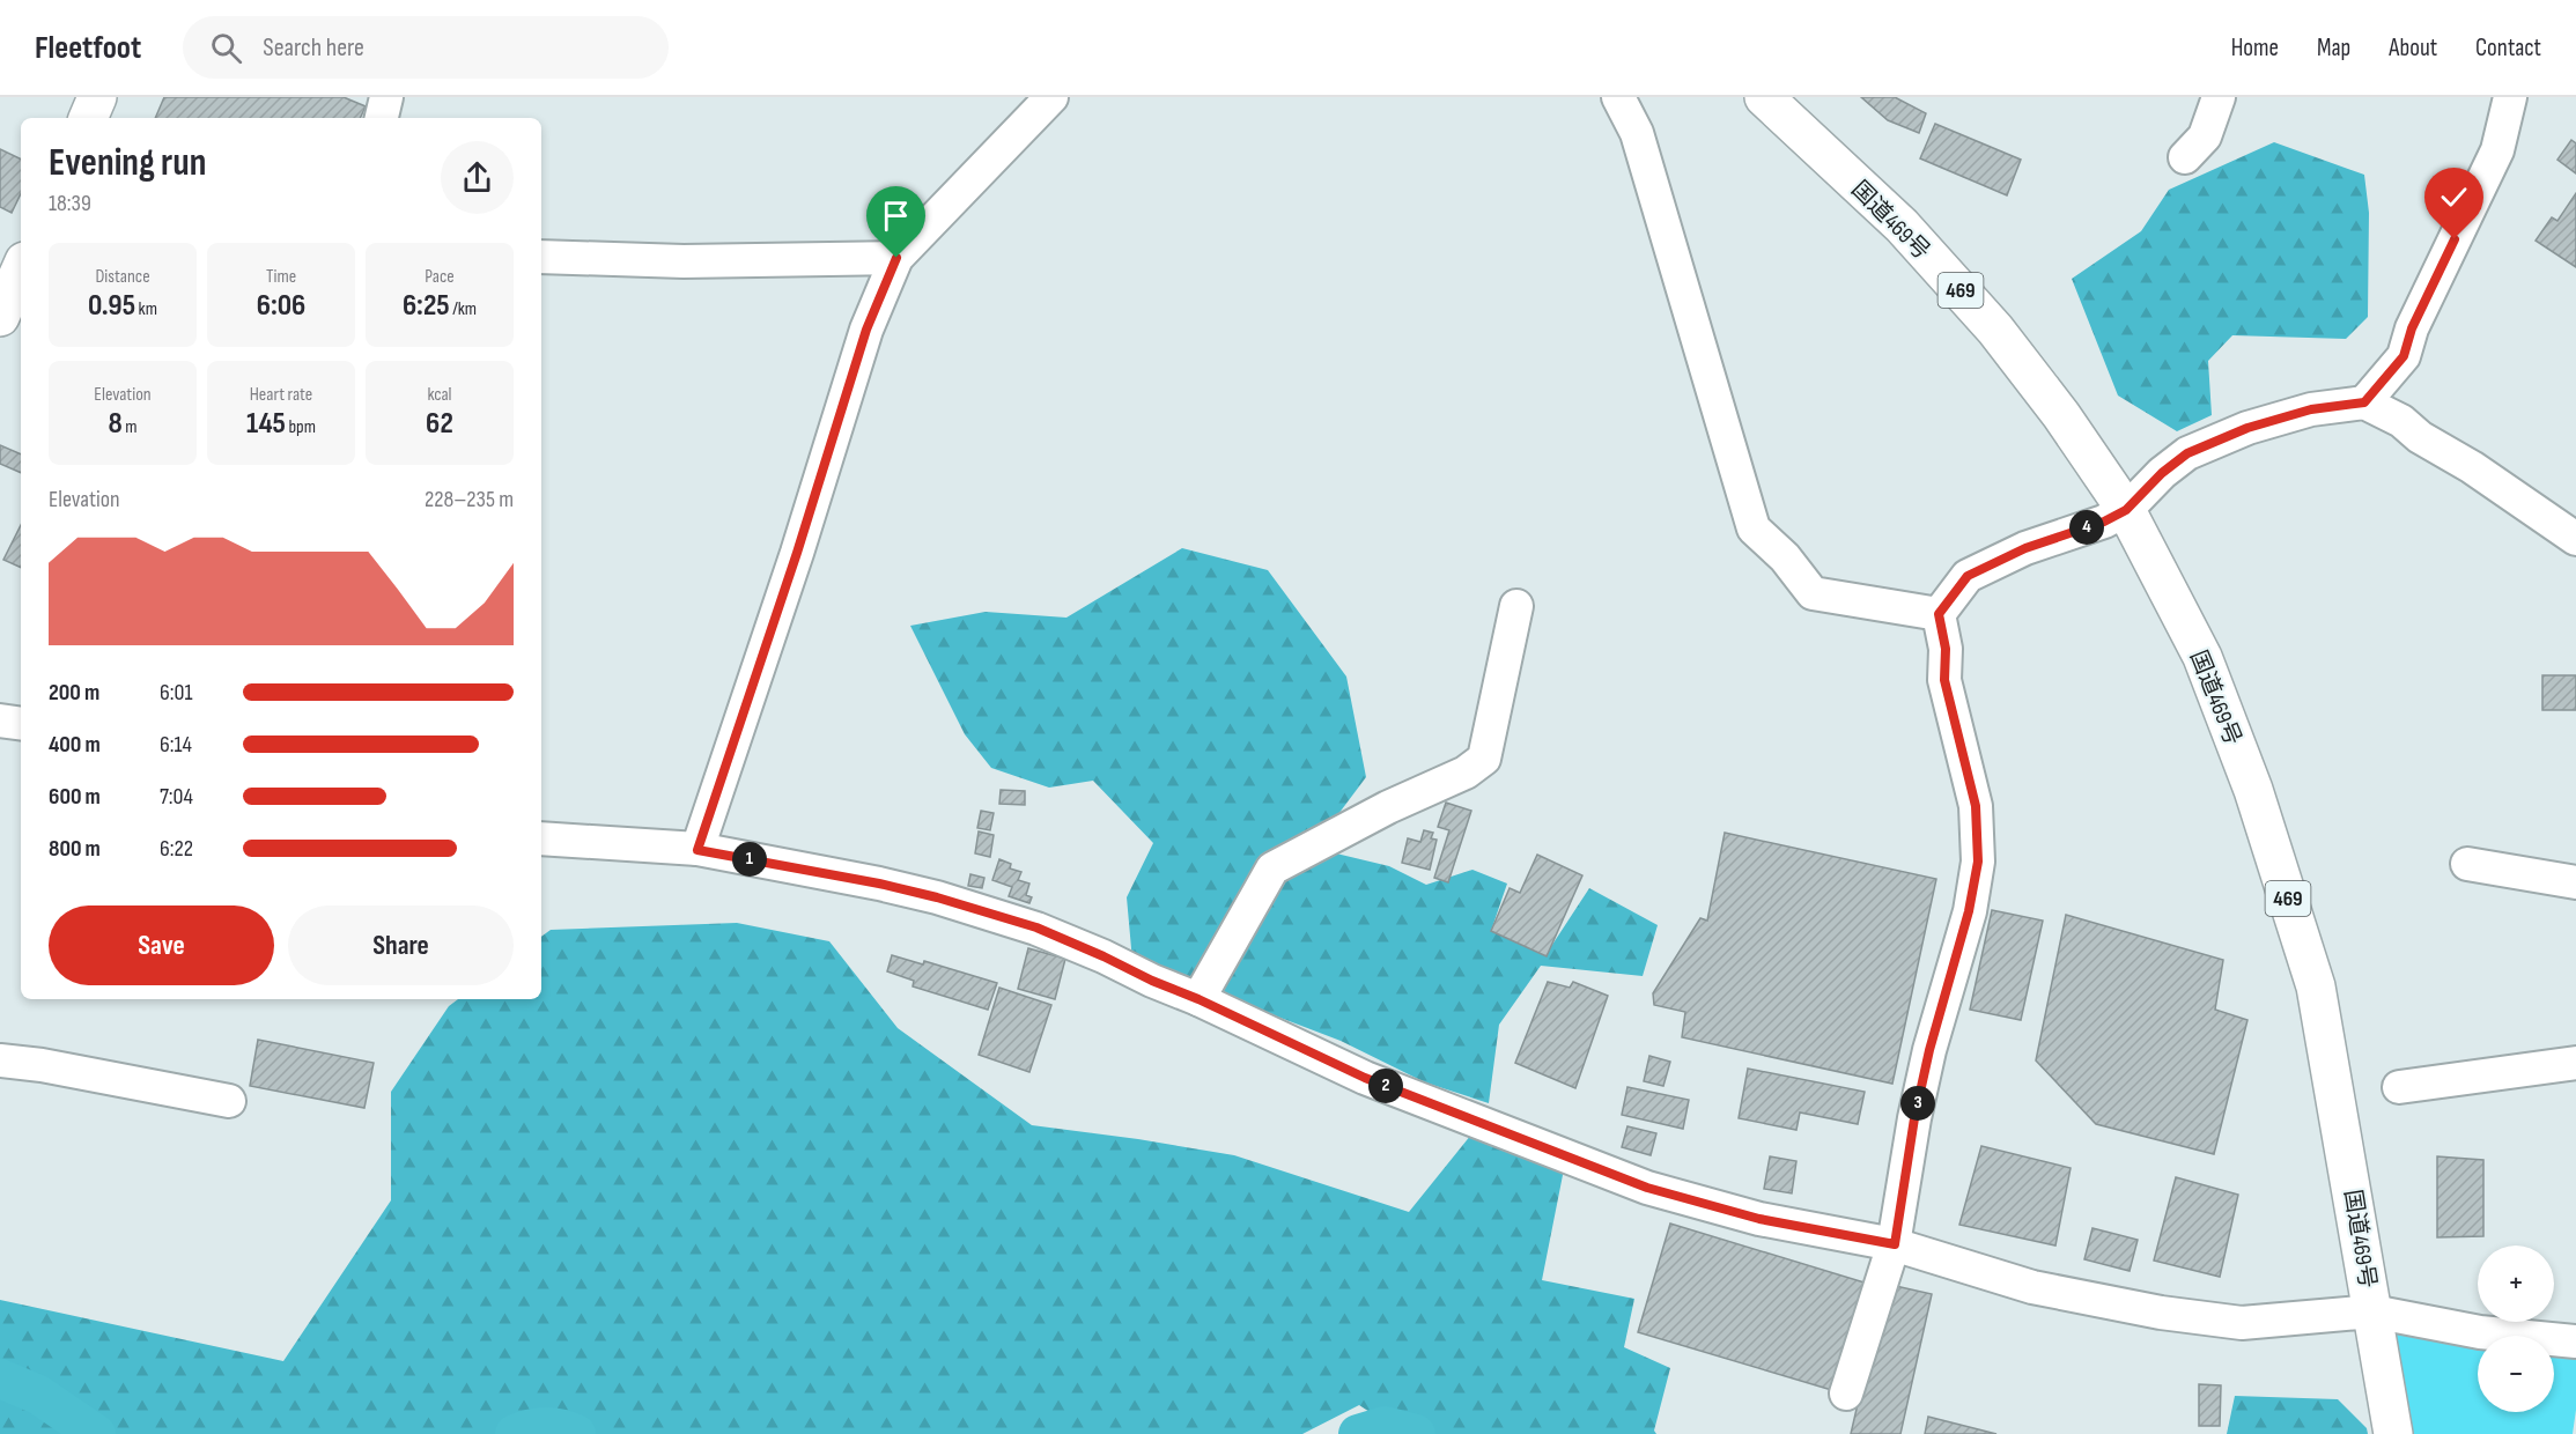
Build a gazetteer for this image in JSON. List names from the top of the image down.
{
  "streets": {
    "main road": ["国道469号", "469"]
  },
  "page": {
    "header": "Fleetfoot",
    "search": "Search here",
    "nav": [
      "Home",
      "Map",
      "About",
      "Contact"
    ],
    "heading": ["Evening run", "18:39"],
    "stats": [
      ["Distance", "0.95 km"],
      ["Time", "6:06"],
      ["Pace", "6:25 /km"],
      ["Elevation", "8 m"],
      ["Heart rate", "145 bpm"],
      ["kcal", "62"]
    ],
    "chart": ["Elevation", "228–235 m"],
    "pins": [
      "4",
      "1",
      "2",
      "3"
    ],
    "list": [
      {
        "name": "200 m",
        "note": "6:01"
      },
      {
        "name": "400 m",
        "note": "6:14"
      },
      {
        "name": "600 m",
        "note": "7:04"
      },
      {
        "name": "800 m",
        "note": "6:22"
      }
    ],
    "buttons": ["Save", "Share"],
    "map_buttons": ["+", "−"]
  }
}
